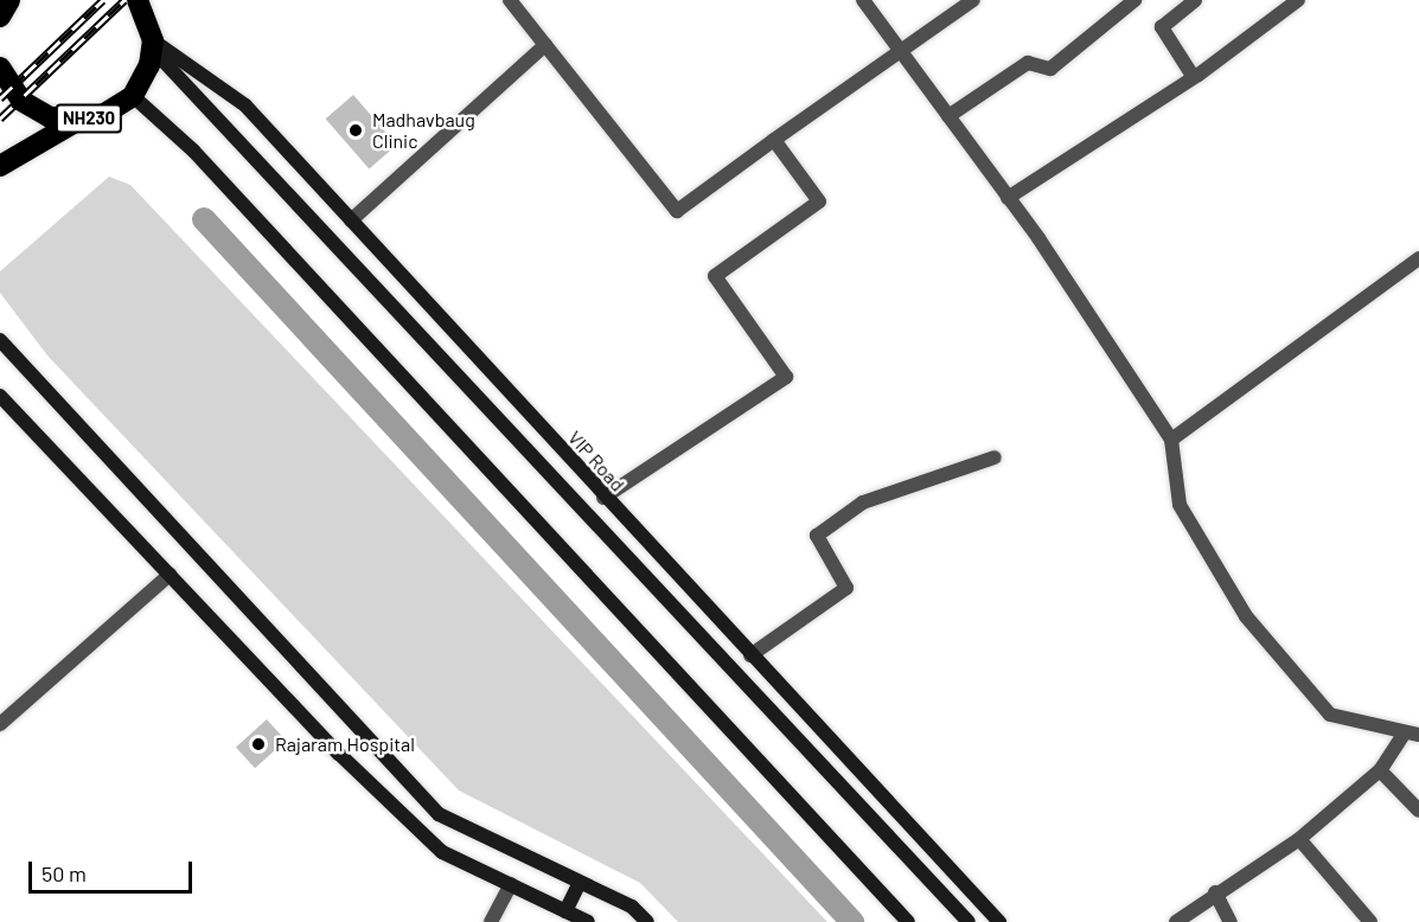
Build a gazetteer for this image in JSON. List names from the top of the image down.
{
  "streets": {
    "highway": ["NH230"],
    "street": ["VIP Road"]
  },
  "crossings": [
    ["NH230", "VIP Road"]
  ],
  "places": ["Madhavbaug Clinic", "Rajaram Hospital"],
  "scale_bar": "50 m"
}
